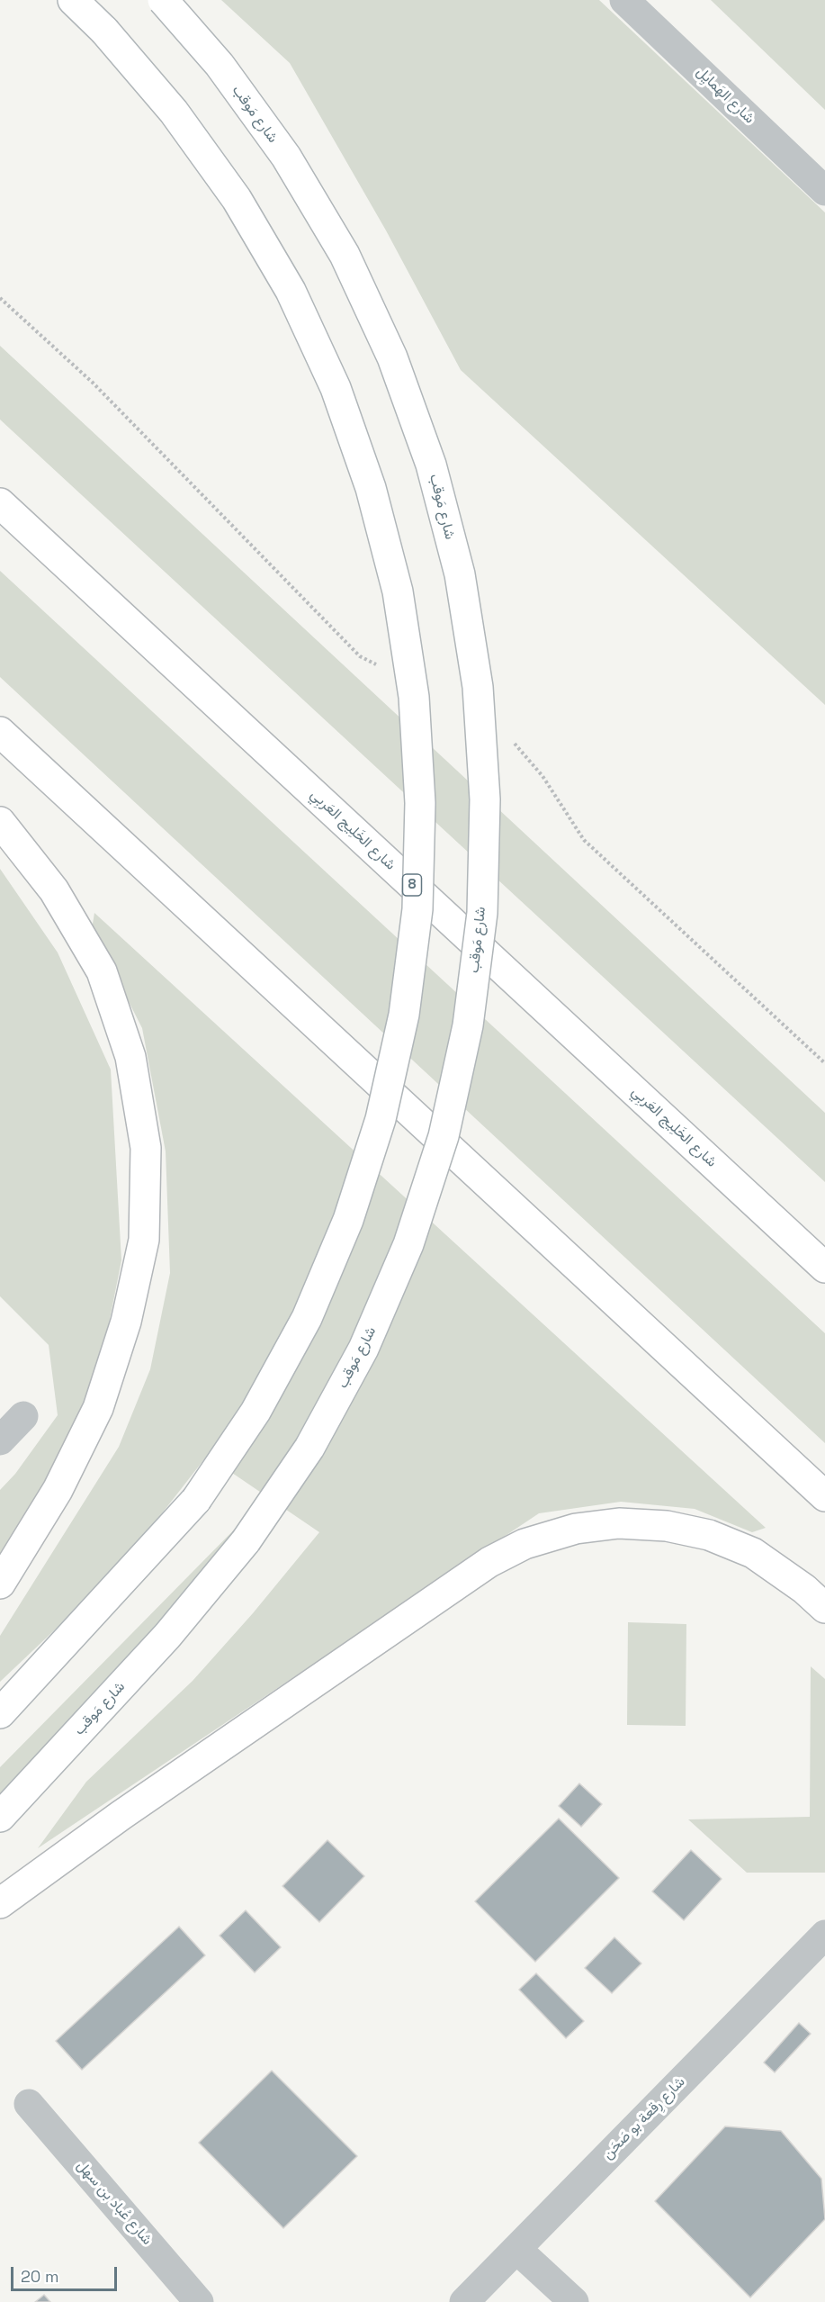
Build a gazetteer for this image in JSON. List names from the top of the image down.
{
  "streets": {
    "main road": ["شارع مَوقب", "شارع الخَلِيج العَربِي", "8"],
    "street": ["شارع الهَمايِل", "شارع رِقعة بو صَحَن", "شارع عُباد بن سهل"]
  },
  "scale_bar": "20 m"
}
